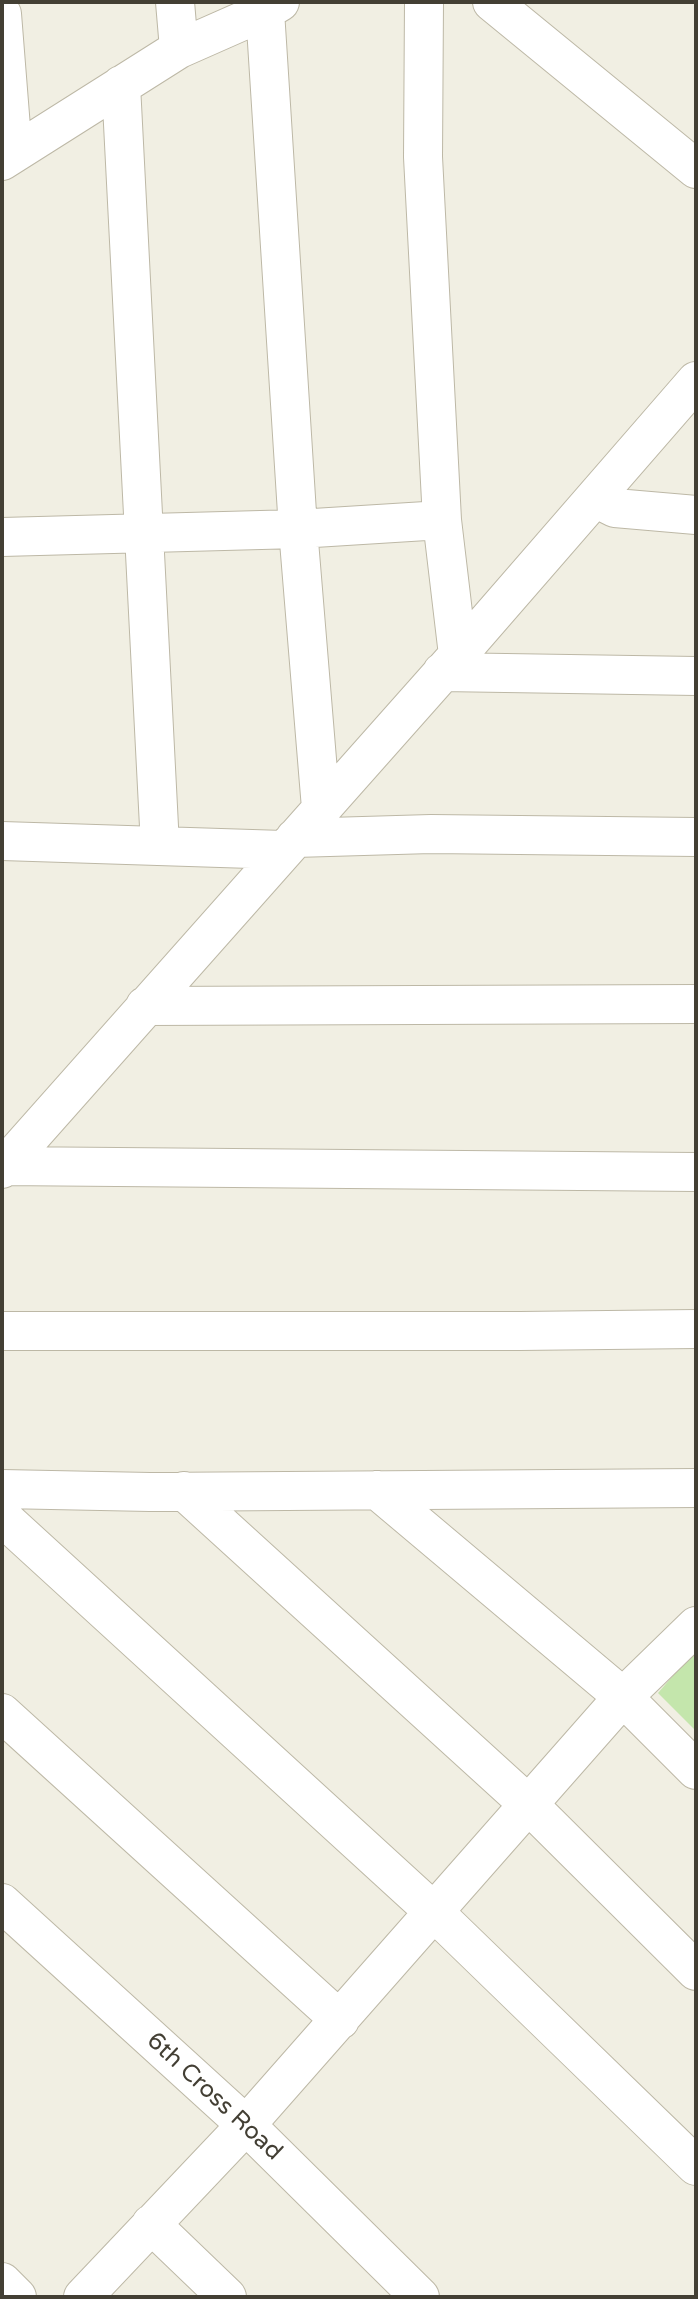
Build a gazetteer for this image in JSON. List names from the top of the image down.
{
  "streets": {
    "street": ["6th Cross Road"]
  }
}
